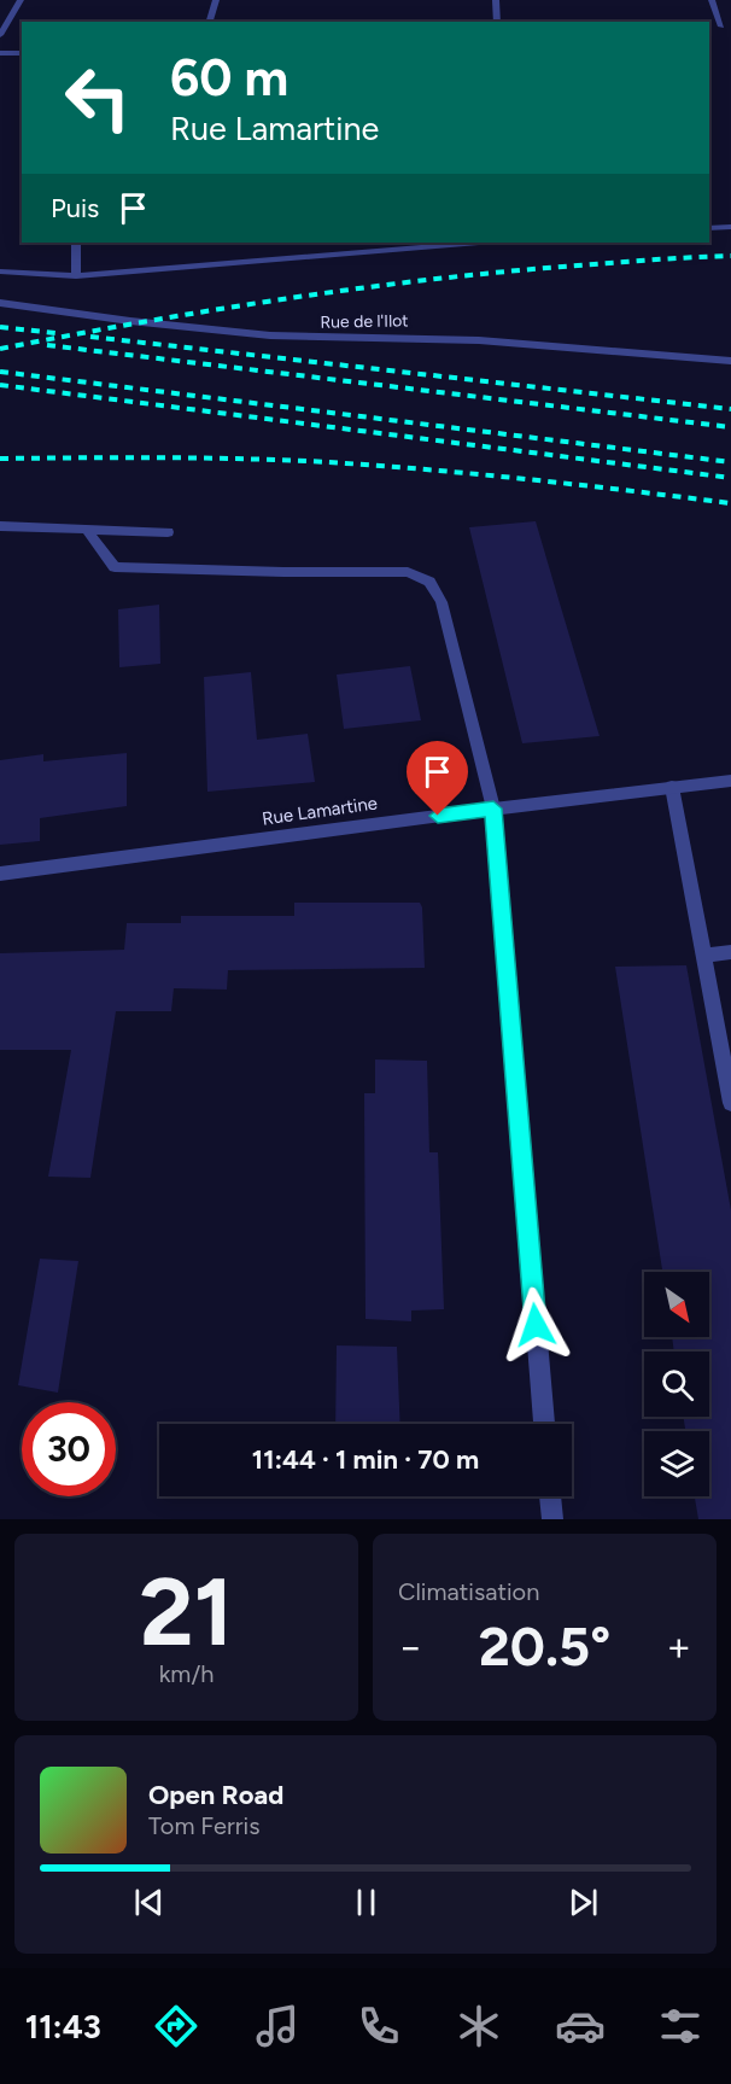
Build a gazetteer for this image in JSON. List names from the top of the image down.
{
  "streets": {
    "street": ["Rue de l'Ilot", "Rue Lamartine"]
  },
  "north": "bottom right",
  "page": {
    "turn": ["60 m", "Rue Lamartine"],
    "then": "Puis",
    "limit": "30",
    "trip": "11:44 · 1 min · 70 m",
    "tile": [
      ["21", "km/h"],
      "Climatisation"
    ],
    "heat": ["−", "20.5°", "+"],
    "song": ["Open Road", "Tom Ferris"],
    "tabs": "11:43"
  }
}
